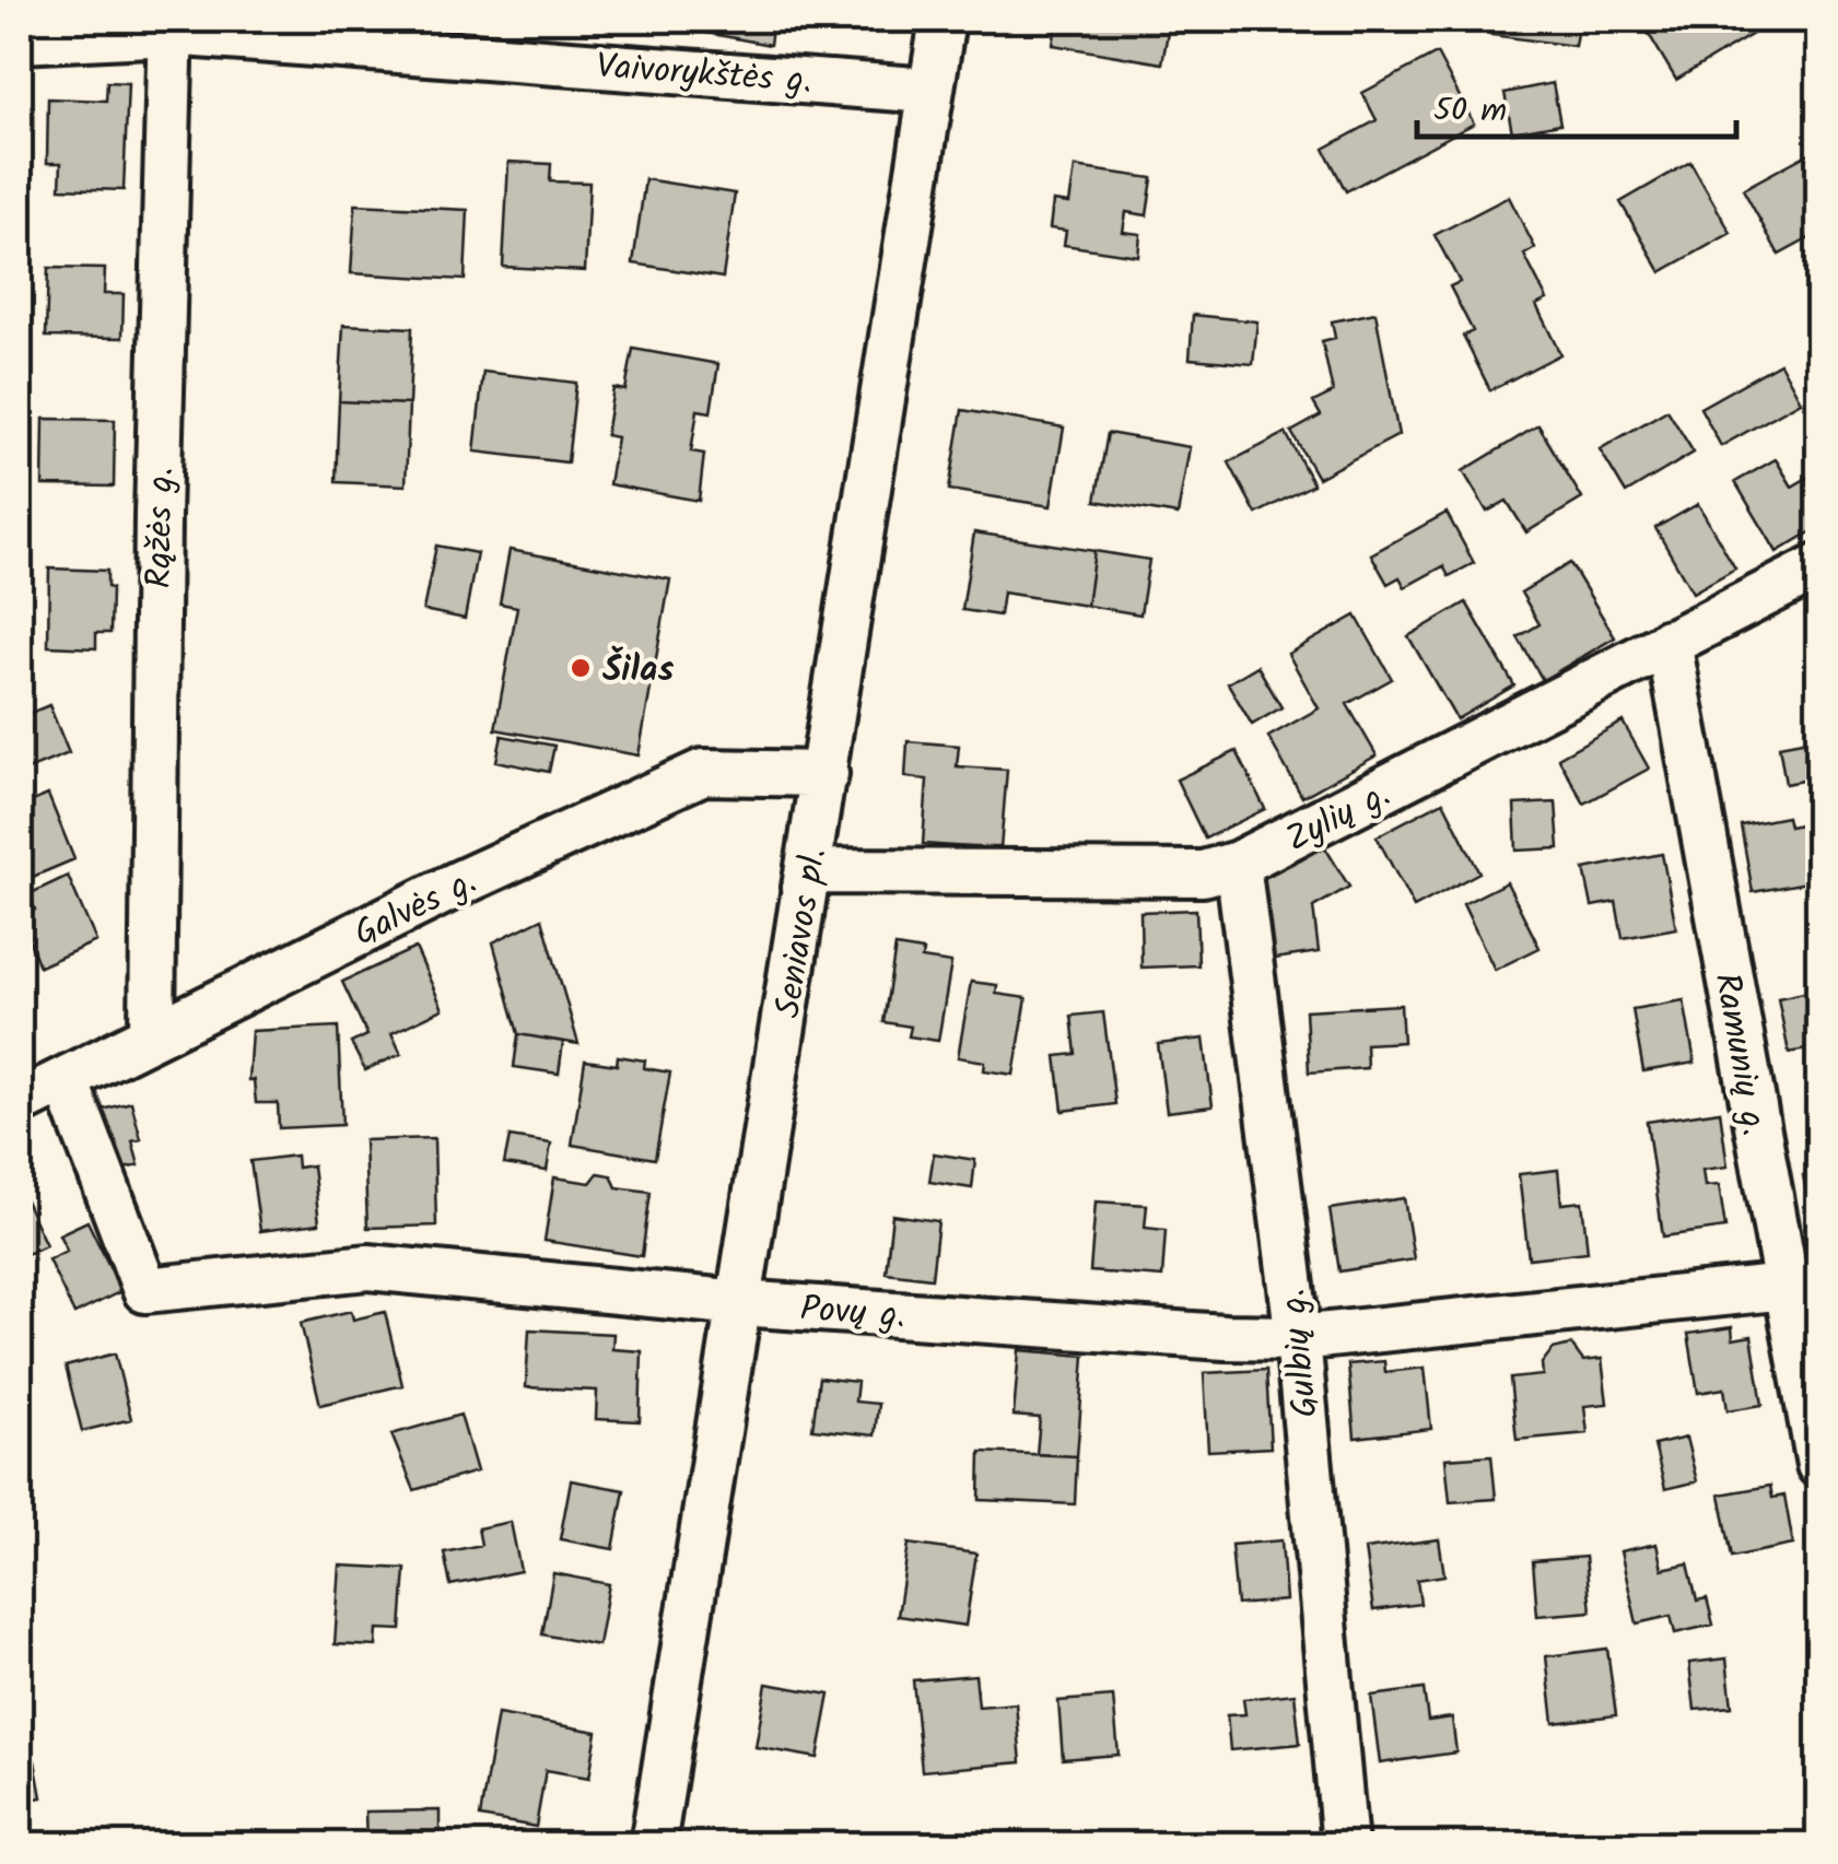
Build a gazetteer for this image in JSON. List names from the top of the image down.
{
  "streets": {
    "street": [
      "Vaivorykštės g.",
      "Rąžės g.",
      "Zylių g.",
      "Galvės g.",
      "Seniavos pl.",
      "Ramunių g.",
      "Povų g.",
      "Gulbių g."
    ]
  },
  "crossings": [
    ["Vaivorykštės g.", "Rąžės g."],
    ["Vaivorykštės g.", "Seniavos pl."],
    ["Rąžės g.", "Galvės g."],
    ["Zylių g.", "Seniavos pl."],
    ["Zylių g.", "Ramunių g."],
    ["Zylių g.", "Gulbių g."],
    ["Galvės g.", "Seniavos pl."],
    ["Galvės g.", "Povų g."],
    ["Seniavos pl.", "Povų g."],
    ["Ramunių g.", "Povų g."],
    ["Povų g.", "Gulbių g."]
  ],
  "places": ["Šilas"],
  "scale_bar": "50 m"
}
